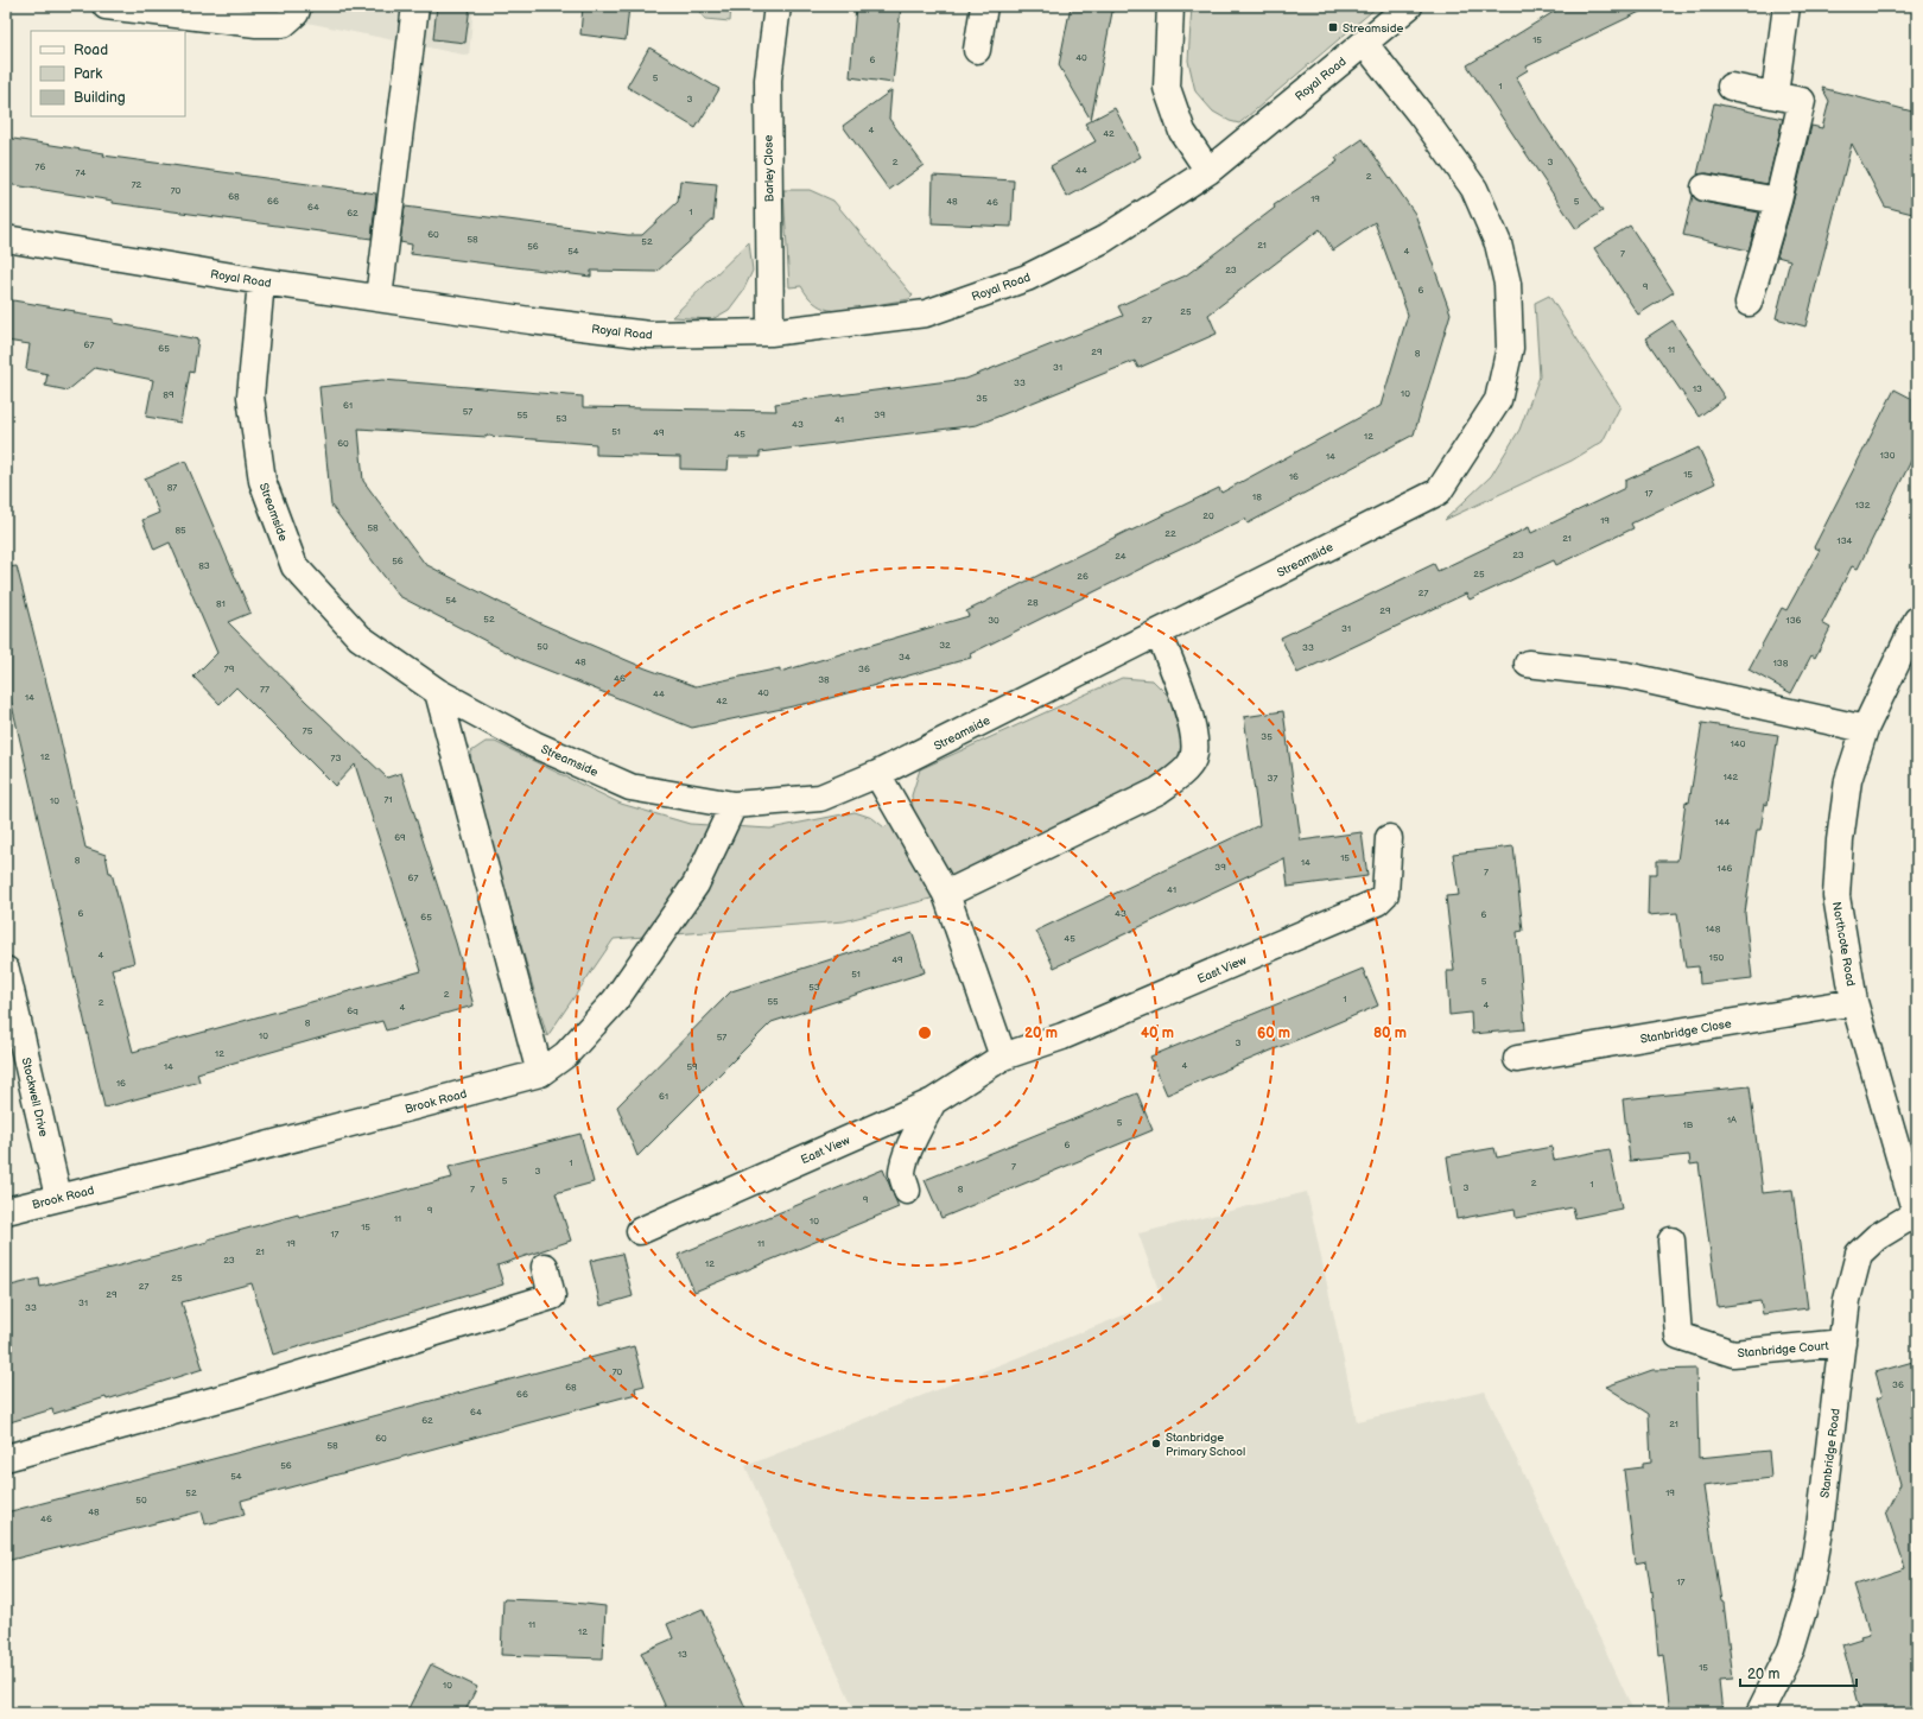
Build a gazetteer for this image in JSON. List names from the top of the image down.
{
  "streets": {
    "street": [
      "Royal Road",
      "Barley Close",
      "Streamside",
      "Northcote Road",
      "East View",
      "Stanbridge Close",
      "Stockwell Drive",
      "Brook Road",
      "Stanbridge Court",
      "Stanbridge Road"
    ]
  },
  "crossings": [
    ["Royal Road", "Barley Close"],
    ["Royal Road", "Streamside"],
    ["Streamside", "Brook Road"],
    ["Northcote Road", "Stanbridge Close"],
    ["Northcote Road", "Stanbridge Road"],
    ["Stockwell Drive", "Brook Road"],
    ["Stanbridge Court", "Stanbridge Road"]
  ],
  "places": {
    "transit": ["Streamside"],
    "other": ["Stanbridge Primary School"]
  },
  "house_numbers": [
    "15",
    "40",
    "6",
    "5",
    "1",
    "3",
    "4",
    "42",
    "2",
    "3",
    "76",
    "44",
    "74",
    "2",
    "72",
    "70",
    "68",
    "19",
    "66",
    "48",
    "5",
    "46",
    "64",
    "1",
    "62",
    "60",
    "58",
    "52",
    "21",
    "56",
    "54",
    "4",
    "7",
    "23",
    "9",
    "6",
    "25",
    "27",
    "67",
    "65",
    "11",
    "29",
    "8",
    "31",
    "33",
    "13",
    "10",
    "89",
    "35",
    "61",
    "57",
    "55",
    "39",
    "53",
    "41",
    "43",
    "51",
    "49",
    "45",
    "12",
    "60",
    "130",
    "14",
    "15",
    "16",
    "87",
    "17",
    "18",
    "132",
    "20",
    "19",
    "58",
    "85",
    "22",
    "21",
    "134",
    "23",
    "24",
    "56",
    "83",
    "25",
    "26",
    "27",
    "54",
    "28",
    "81",
    "29",
    "52",
    "30",
    "136",
    "31",
    "32",
    "50",
    "33",
    "34",
    "48",
    "138",
    "79",
    "36",
    "46",
    "38",
    "77",
    "40",
    "44",
    "14",
    "42",
    "75",
    "35",
    "140",
    "12",
    "73",
    "142",
    "37",
    "71",
    "10",
    "144",
    "69",
    "15",
    "8",
    "14",
    "39",
    "146",
    "7",
    "67",
    "41",
    "6",
    "43",
    "6",
    "65",
    "148",
    "45",
    "4",
    "150",
    "49",
    "51",
    "5",
    "53",
    "2",
    "1",
    "55",
    "2",
    "4",
    "4",
    "6q",
    "8",
    "10",
    "57",
    "3",
    "12",
    "4",
    "14",
    "59",
    "16",
    "61",
    "1A",
    "5",
    "1B",
    "6",
    "1",
    "7",
    "3",
    "5",
    "2",
    "1",
    "3",
    "7",
    "8",
    "9",
    "9",
    "11",
    "10",
    "15",
    "17",
    "19",
    "11",
    "21",
    "23",
    "12",
    "25",
    "27",
    "29",
    "31",
    "33",
    "70",
    "36",
    "68",
    "66",
    "64",
    "62",
    "21",
    "60",
    "58",
    "56",
    "54",
    "52",
    "19",
    "50",
    "48",
    "46",
    "17",
    "11",
    "12",
    "13",
    "15",
    "10"
  ],
  "legend": ["Road", "Park", "Building"],
  "scale_bar": "20 m",
  "rings": [
    "20 m",
    "40 m",
    "60 m",
    "80 m"
  ]
}
